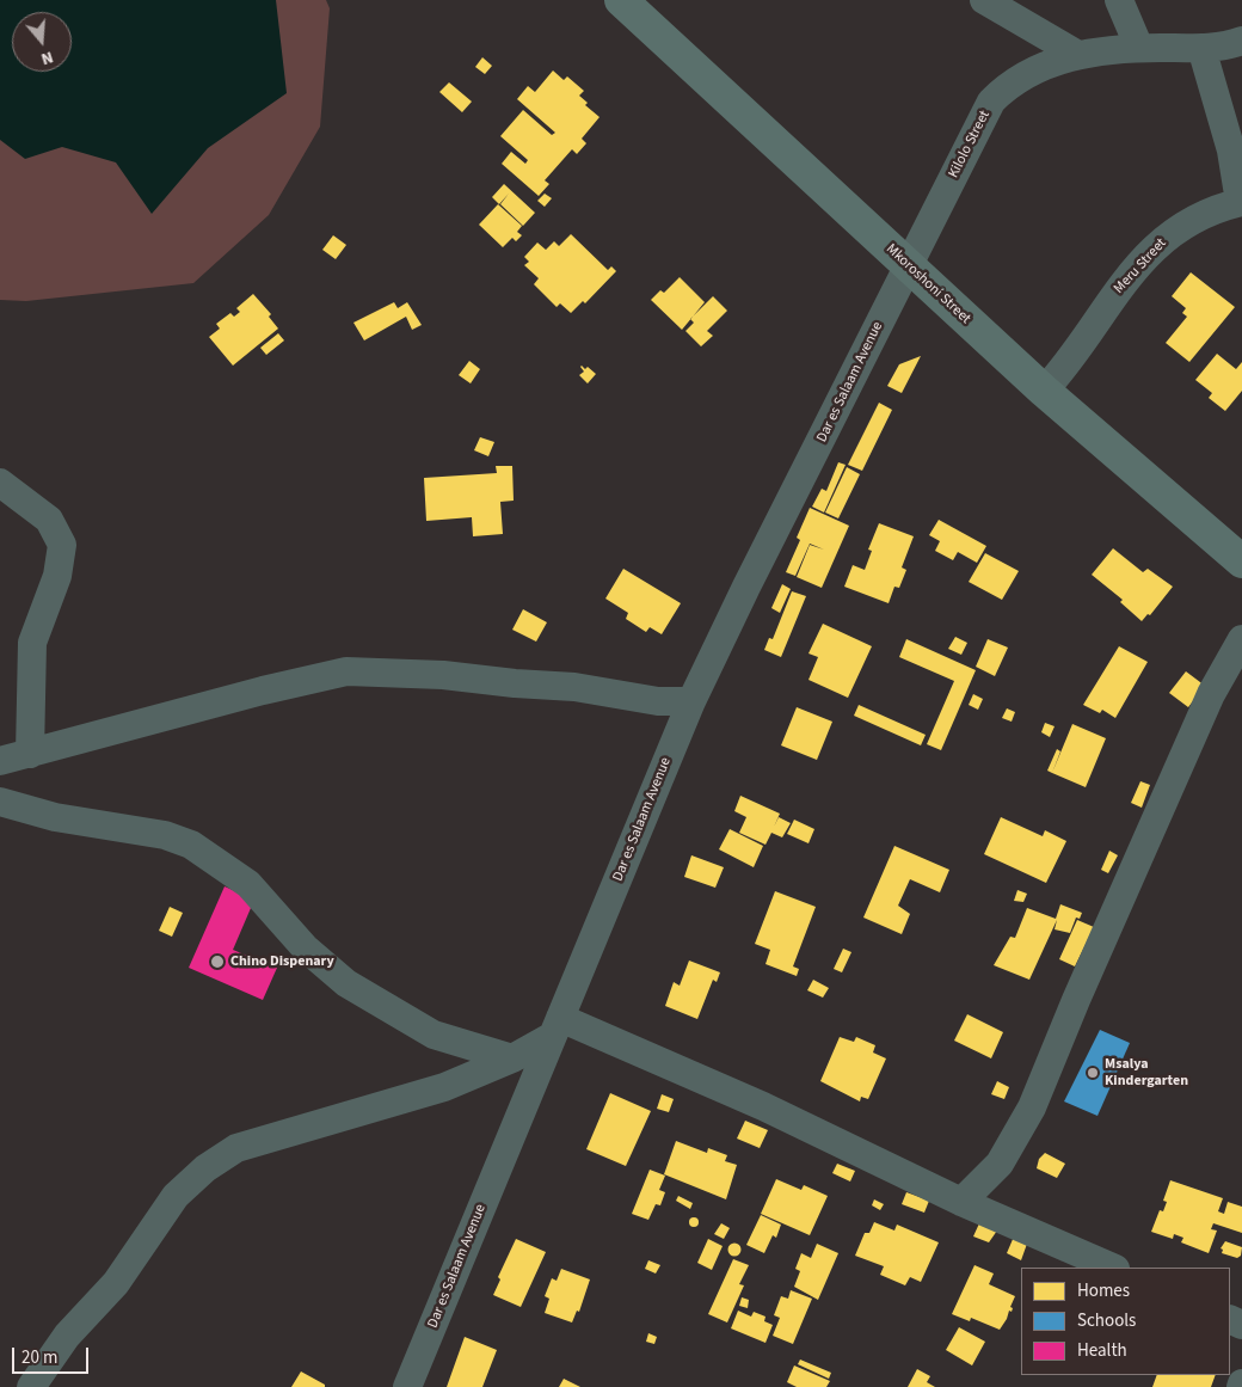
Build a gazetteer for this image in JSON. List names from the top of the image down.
{
  "streets": {
    "street": [
      "Kilolo Street",
      "Meru Street",
      "Mkoroshoni Street",
      "Dar es Salaam Avenue"
    ]
  },
  "crossings": [
    ["Kilolo Street", "Mkoroshoni Street"],
    ["Kilolo Street", "Dar es Salaam Avenue"],
    ["Meru Street", "Mkoroshoni Street"],
    ["Mkoroshoni Street", "Dar es Salaam Avenue"]
  ],
  "places": ["Chino Dispenary", "Msalya Kindergarten"],
  "legend": ["Homes", "Schools", "Health"],
  "scale_bar": "20 m",
  "north": "bottom"
}
